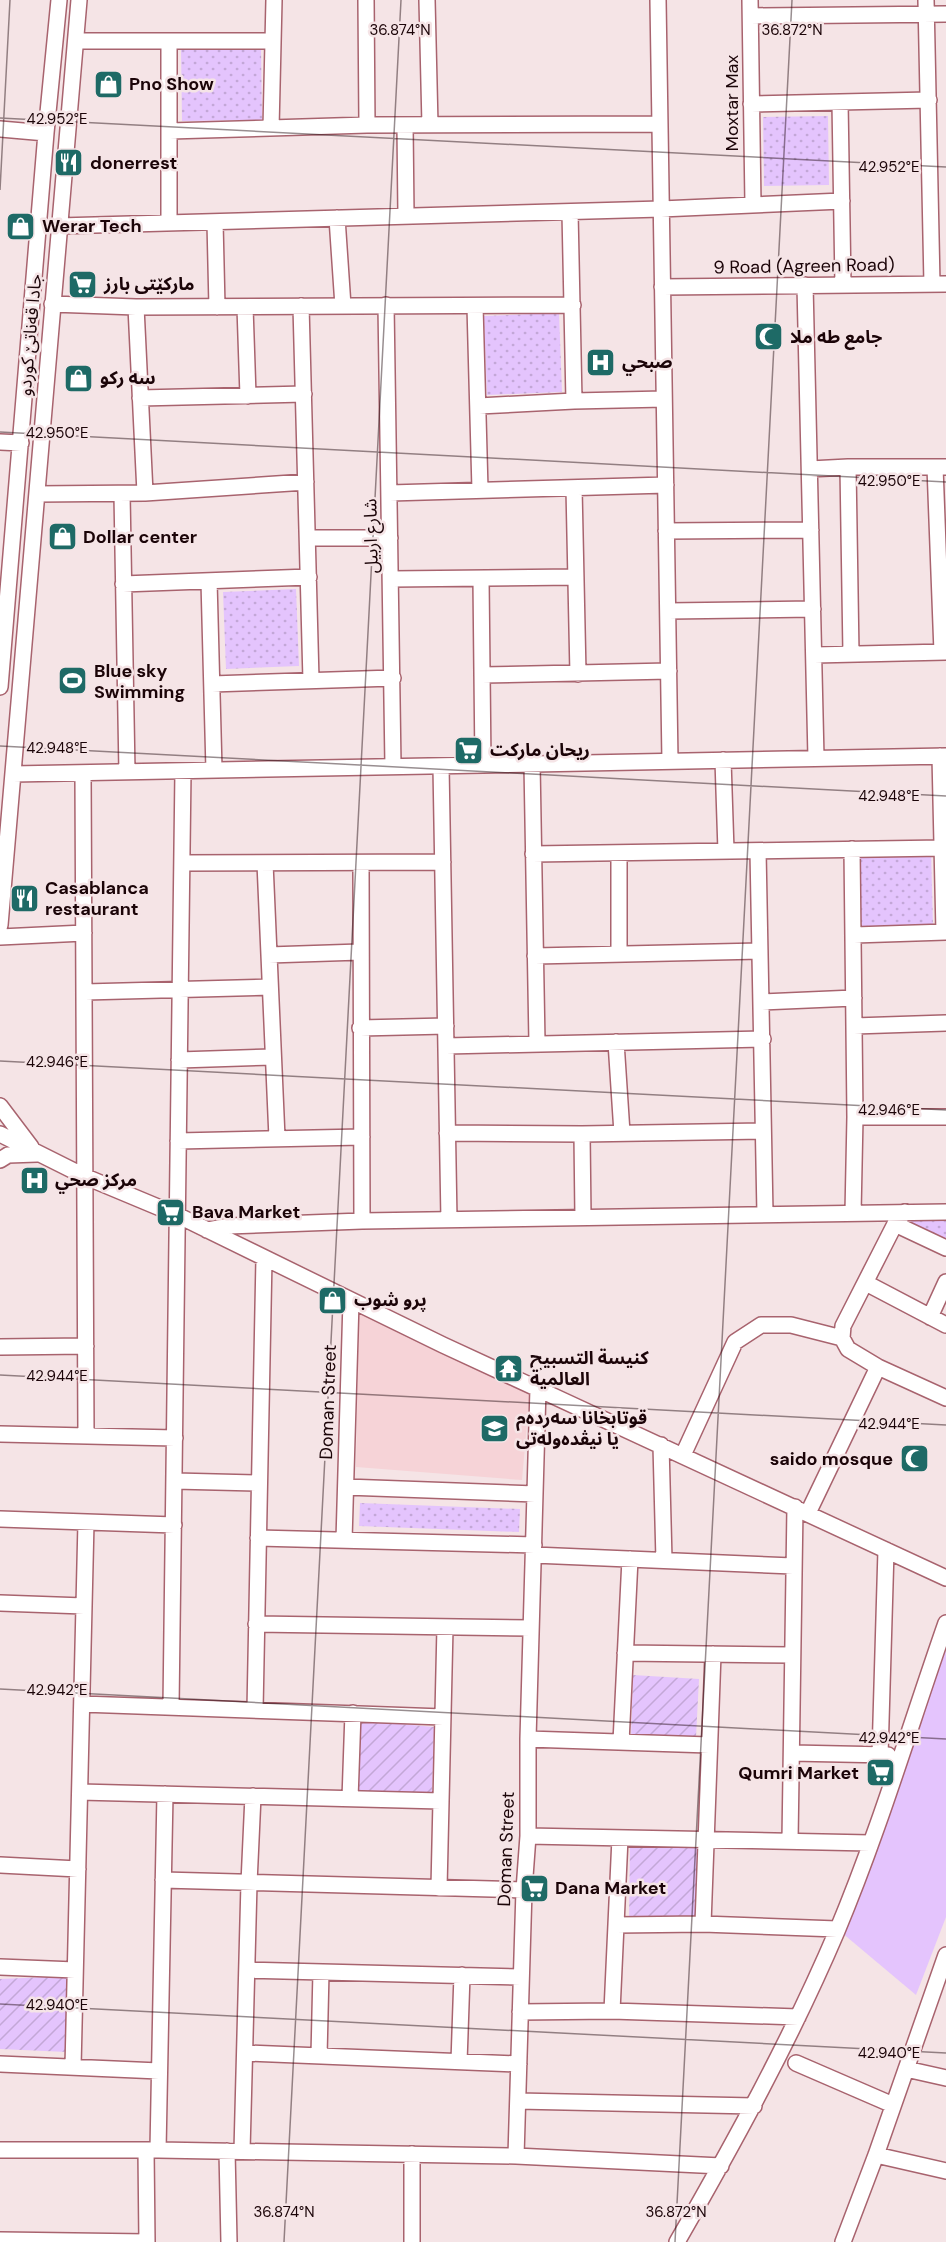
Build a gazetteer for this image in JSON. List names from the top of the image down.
{
  "streets": {
    "street": [
      "Moxtar Max",
      "9 Road (Agreen Road)",
      "جادا قەناتێ کوردو",
      "شارع اربيل",
      "Doman Street"
    ]
  },
  "places": {
    "shop": [
      "Pno Show",
      "Werar Tech",
      "سه ركو",
      "Dollar center",
      "پرو شوب"
    ],
    "restaurant": ["donerrest", "Casablanca restaurant"],
    "supermarket": [
      "مارکێتی بارز",
      "ريحان ماركت",
      "Bava Market",
      "Qumri Market",
      "Dana Market"
    ],
    "mosque": ["جامع طه ملا", "saido mosque"],
    "hospital": ["صبحي", "مركز صحي"],
    "sports": ["Blue sky Swimming"],
    "temple": ["كنيسة التسبيح العالمية"],
    "school or university": ["قوتابخانا سەردەم یا نیڤدەولەتی"]
  },
  "coordinates": [
    "36.874°N",
    "36.872°N",
    "42.952°E",
    "42.950°E",
    "42.948°E",
    "42.946°E",
    "42.944°E",
    "42.942°E",
    "42.940°E"
  ]
}
